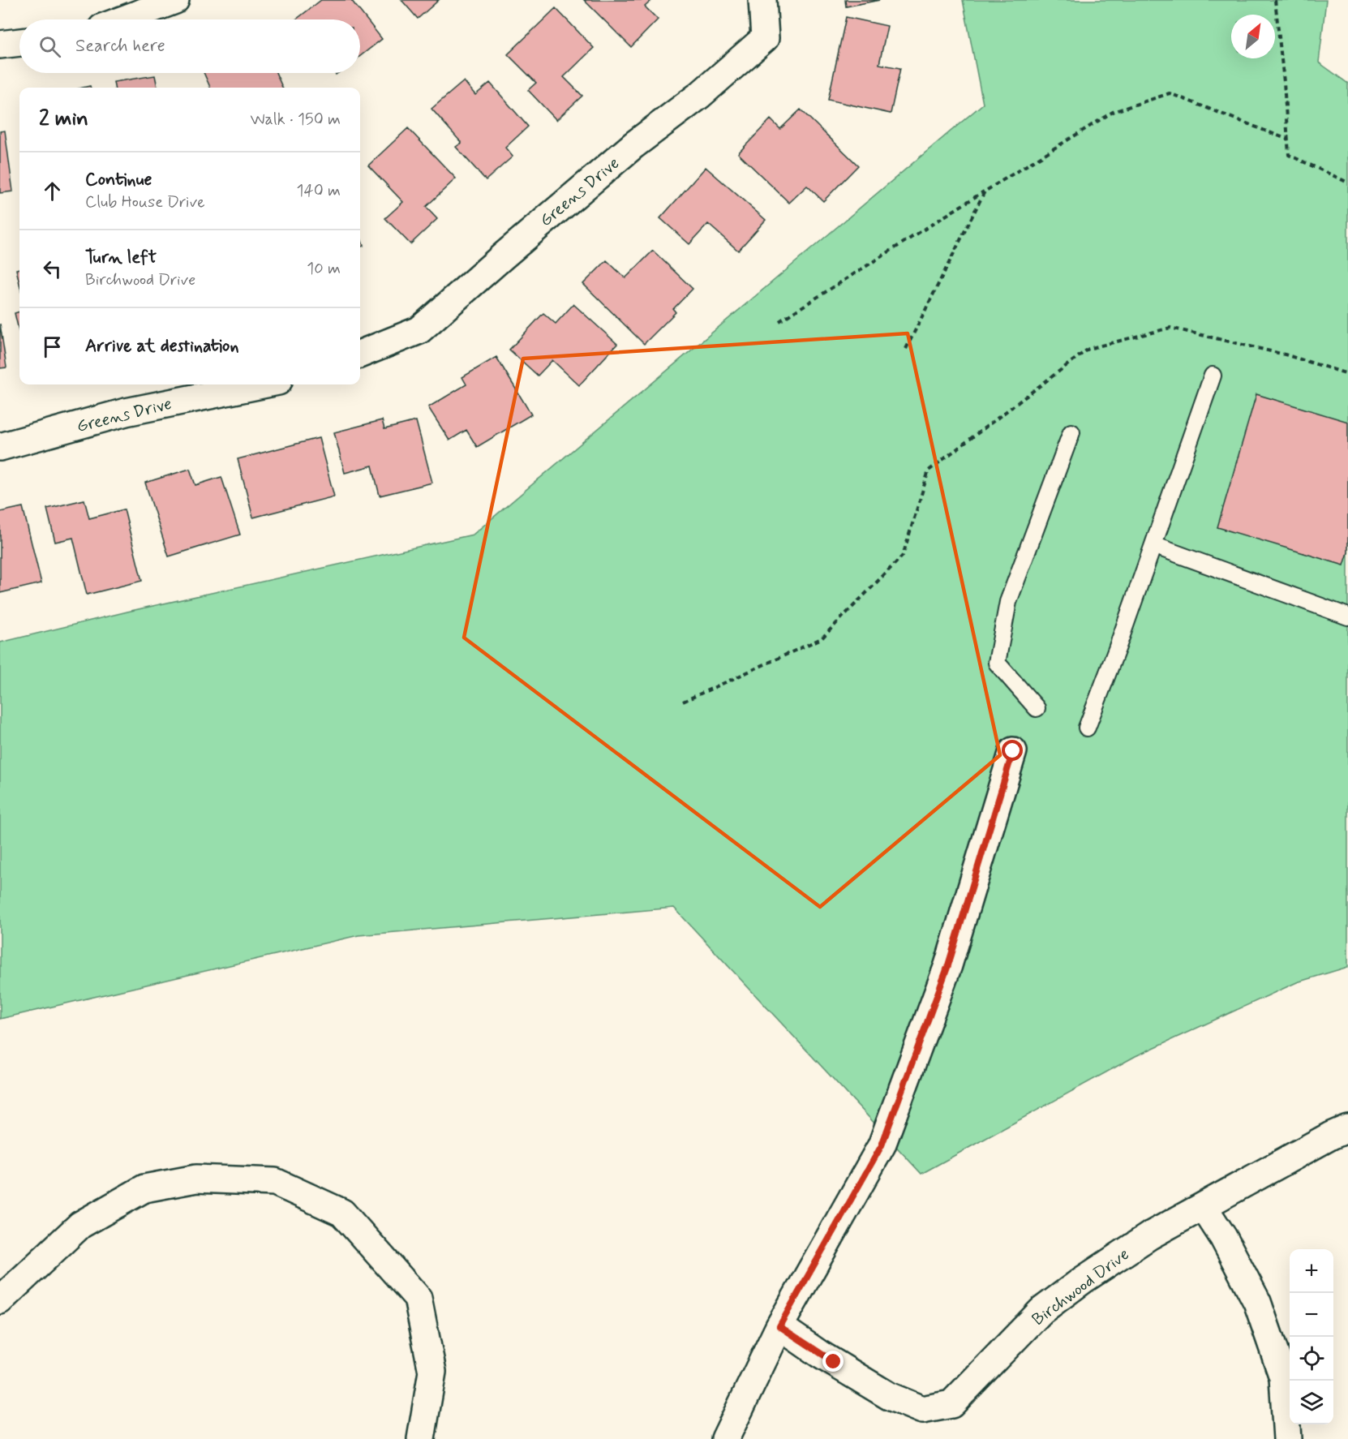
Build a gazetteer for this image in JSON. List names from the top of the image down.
{
  "streets": {
    "street": ["Greens Drive", "Birchwood Drive"]
  },
  "north": "top right",
  "page": {
    "search": "Search here",
    "heading": ["2 min", "Walk · 150 m"],
    "list": [
      ["Continue", "Club House Drive", "140 m"],
      ["Turn left", "Birchwood Drive", "10 m"],
      "Arrive at destination"
    ],
    "map_buttons": ["+", "−"]
  }
}
